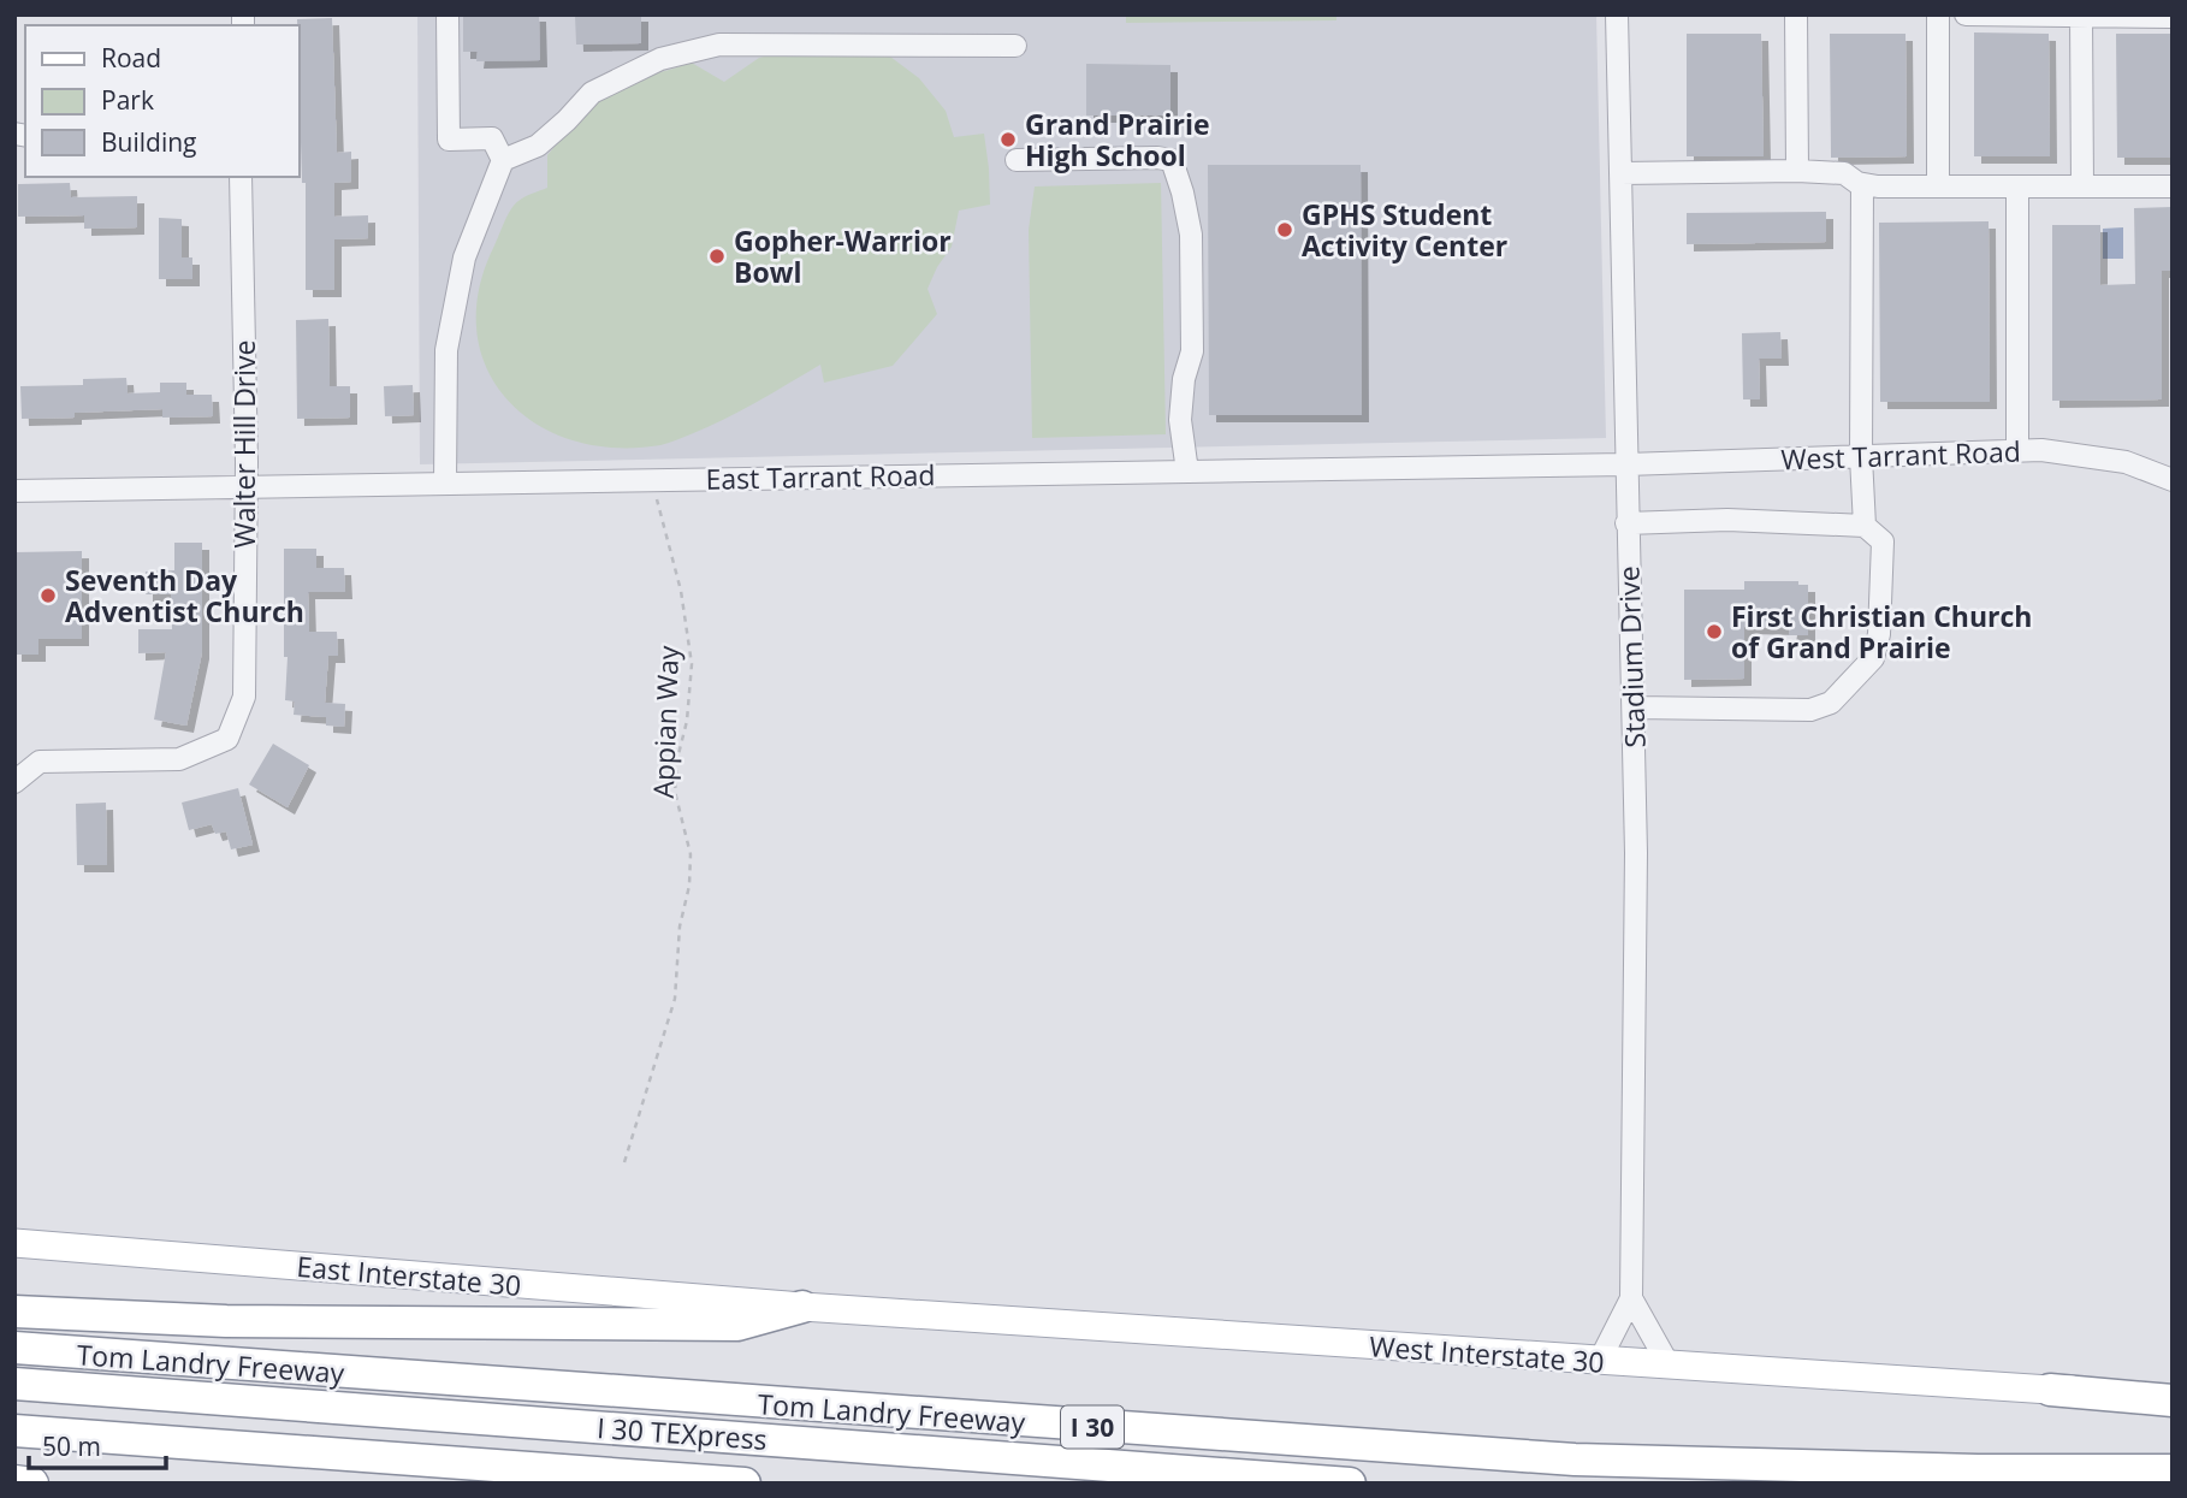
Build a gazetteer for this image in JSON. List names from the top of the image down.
{
  "streets": {
    "highway": ["Tom Landry Freeway", "I 30", "I 30 TEXpress"],
    "main road": ["East Interstate 30", "West Interstate 30"],
    "street": [
      "Walter Hill Drive",
      "West Tarrant Road",
      "East Tarrant Road",
      "Stadium Drive"
    ],
    "path": ["Appian Way"]
  },
  "crossings": [
    ["Walter Hill Drive", "East Tarrant Road"],
    ["West Tarrant Road", "East Tarrant Road"],
    ["West Tarrant Road", "Stadium Drive"],
    ["East Tarrant Road", "Stadium Drive"],
    ["East Tarrant Road", "Appian Way"],
    ["Stadium Drive", "West Interstate 30"],
    ["East Interstate 30", "West Interstate 30"]
  ],
  "places": [
    "Grand Prairie High School",
    "GPHS Student Activity Center",
    "Gopher-Warrior Bowl",
    "Seventh Day Adventist Church",
    "First Christian Church of Grand Prairie"
  ],
  "legend": ["Road", "Park", "Building"],
  "scale_bar": "50 m"
}
